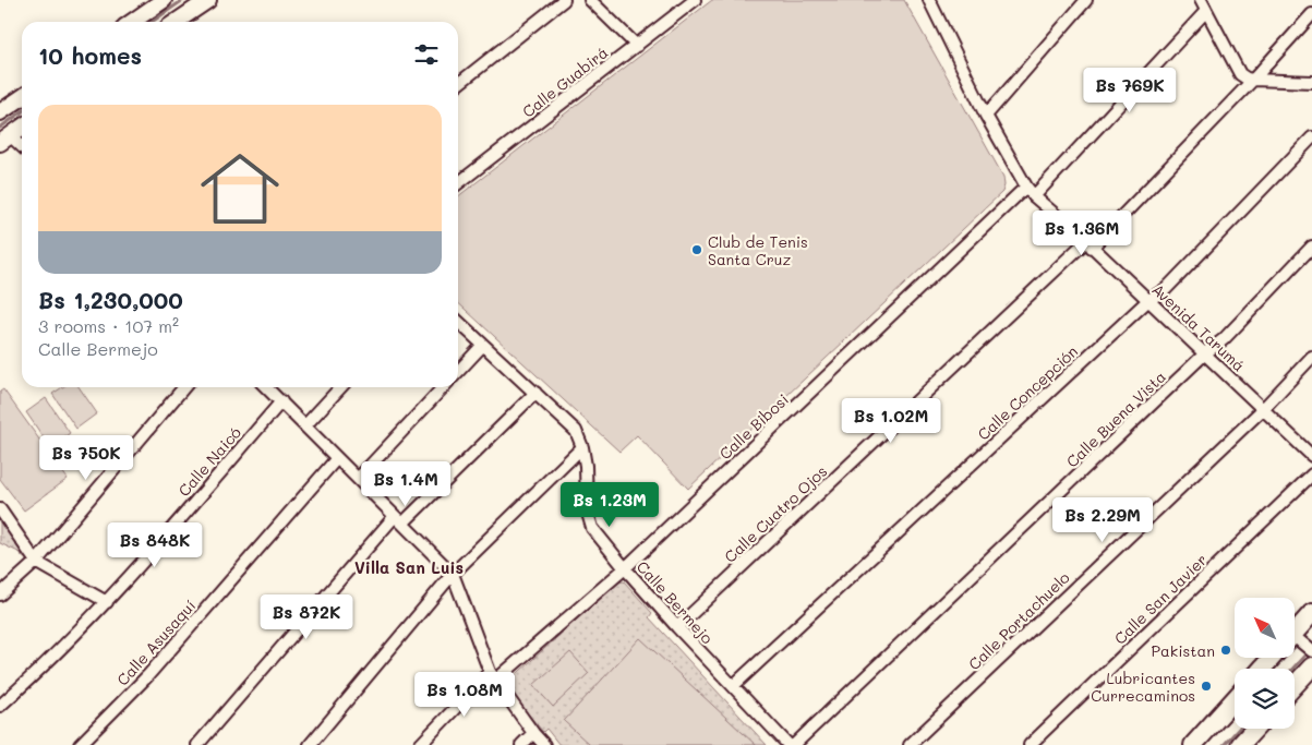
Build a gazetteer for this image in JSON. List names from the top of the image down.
{
  "streets": {
    "street": [
      "Calle Guabirá",
      "Avenida Tarumá",
      "Calle Concepción",
      "Calle Buena Vista",
      "Calle Bibosi",
      "Calle Naicó",
      "Calle Cuatro Ojos",
      "Calle San Javier",
      "Calle Bermejo",
      "Calle Portachuelo",
      "Calle Asusaquí"
    ]
  },
  "crossings": [
    ["Avenida Tarumá", "Calle Concepción"],
    ["Avenida Tarumá", "Calle Buena Vista"],
    ["Avenida Tarumá", "Calle Bibosi"],
    ["Avenida Tarumá", "Calle Cuatro Ojos"],
    ["Avenida Tarumá", "Calle Portachuelo"],
    ["Calle Concepción", "Calle Bermejo"],
    ["Calle Bibosi", "Calle Bermejo"],
    ["Calle Cuatro Ojos", "Calle Bermejo"]
  ],
  "districts": ["Villa San Luis"],
  "places": ["Club de Tenis Santa Cruz", "Pakistan", "Lubricantes Currecaminos"],
  "north": "top left",
  "page": {
    "heading": "10 homes",
    "price": [
      "Bs 769K",
      "Bs 1.36M",
      "Bs 1.02M",
      "Bs 750K",
      "Bs 1.4M",
      "Bs 1.23M",
      "Bs 2.29M",
      "Bs 848K",
      "Bs 872K",
      "Bs 1.08M"
    ],
    "list": [
      {
        "name": "Bs 1,230,000",
        "note": "3 rooms · 107 m² · Calle Bermejo"
      }
    ]
  }
}
